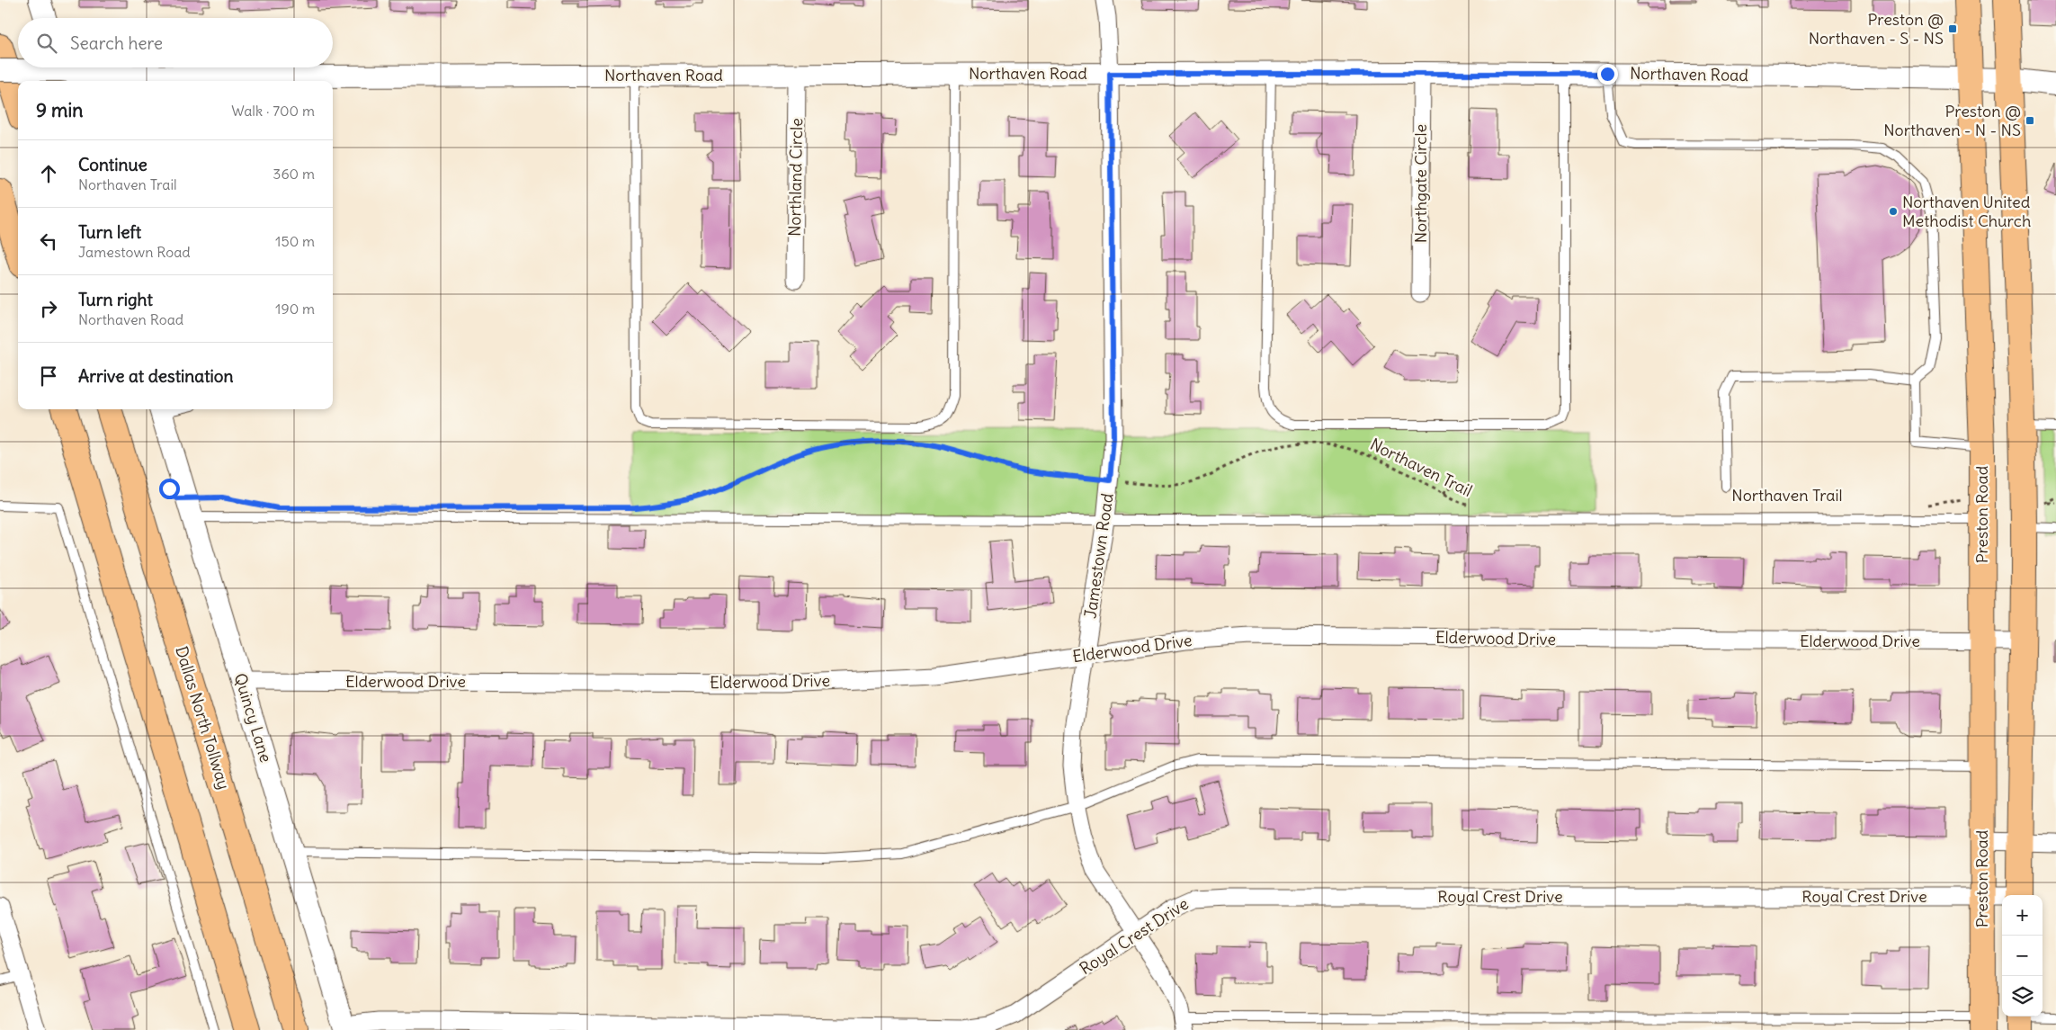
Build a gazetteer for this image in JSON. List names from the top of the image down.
{
  "streets": {
    "main road": ["Preston Road", "Dallas North Tollway"],
    "street": [
      "Northaven Road",
      "Northland Circle",
      "Northgate Circle",
      "Jamestown Road",
      "Elderwood Drive",
      "Quincy Lane",
      "Royal Crest Drive"
    ],
    "path": ["Northaven Trail"]
  },
  "crossings": [
    ["Northaven Road", "Northland Circle"],
    ["Northaven Road", "Northgate Circle"],
    ["Northaven Road", "Preston Road"],
    ["Northaven Road", "Jamestown Road"],
    ["Northaven Trail", "Jamestown Road"],
    ["Preston Road", "Elderwood Drive"],
    ["Preston Road", "Royal Crest Drive"],
    ["Jamestown Road", "Elderwood Drive"],
    ["Jamestown Road", "Royal Crest Drive"],
    ["Elderwood Drive", "Quincy Lane"],
    ["Quincy Lane", "Royal Crest Drive"]
  ],
  "places": {
    "transit": ["Preston @ Northaven - S - NS", "Preston @ Northaven - N - NS"],
    "other": ["Northaven United Methodist Church"]
  },
  "page": {
    "search": "Search here",
    "heading": ["9 min", "Walk · 700 m"],
    "list": [
      ["Continue", "Northaven Trail", "360 m"],
      ["Turn left", "Jamestown Road", "150 m"],
      ["Turn right", "Northaven Road", "190 m"],
      "Arrive at destination"
    ],
    "map_buttons": ["+", "−"]
  }
}
